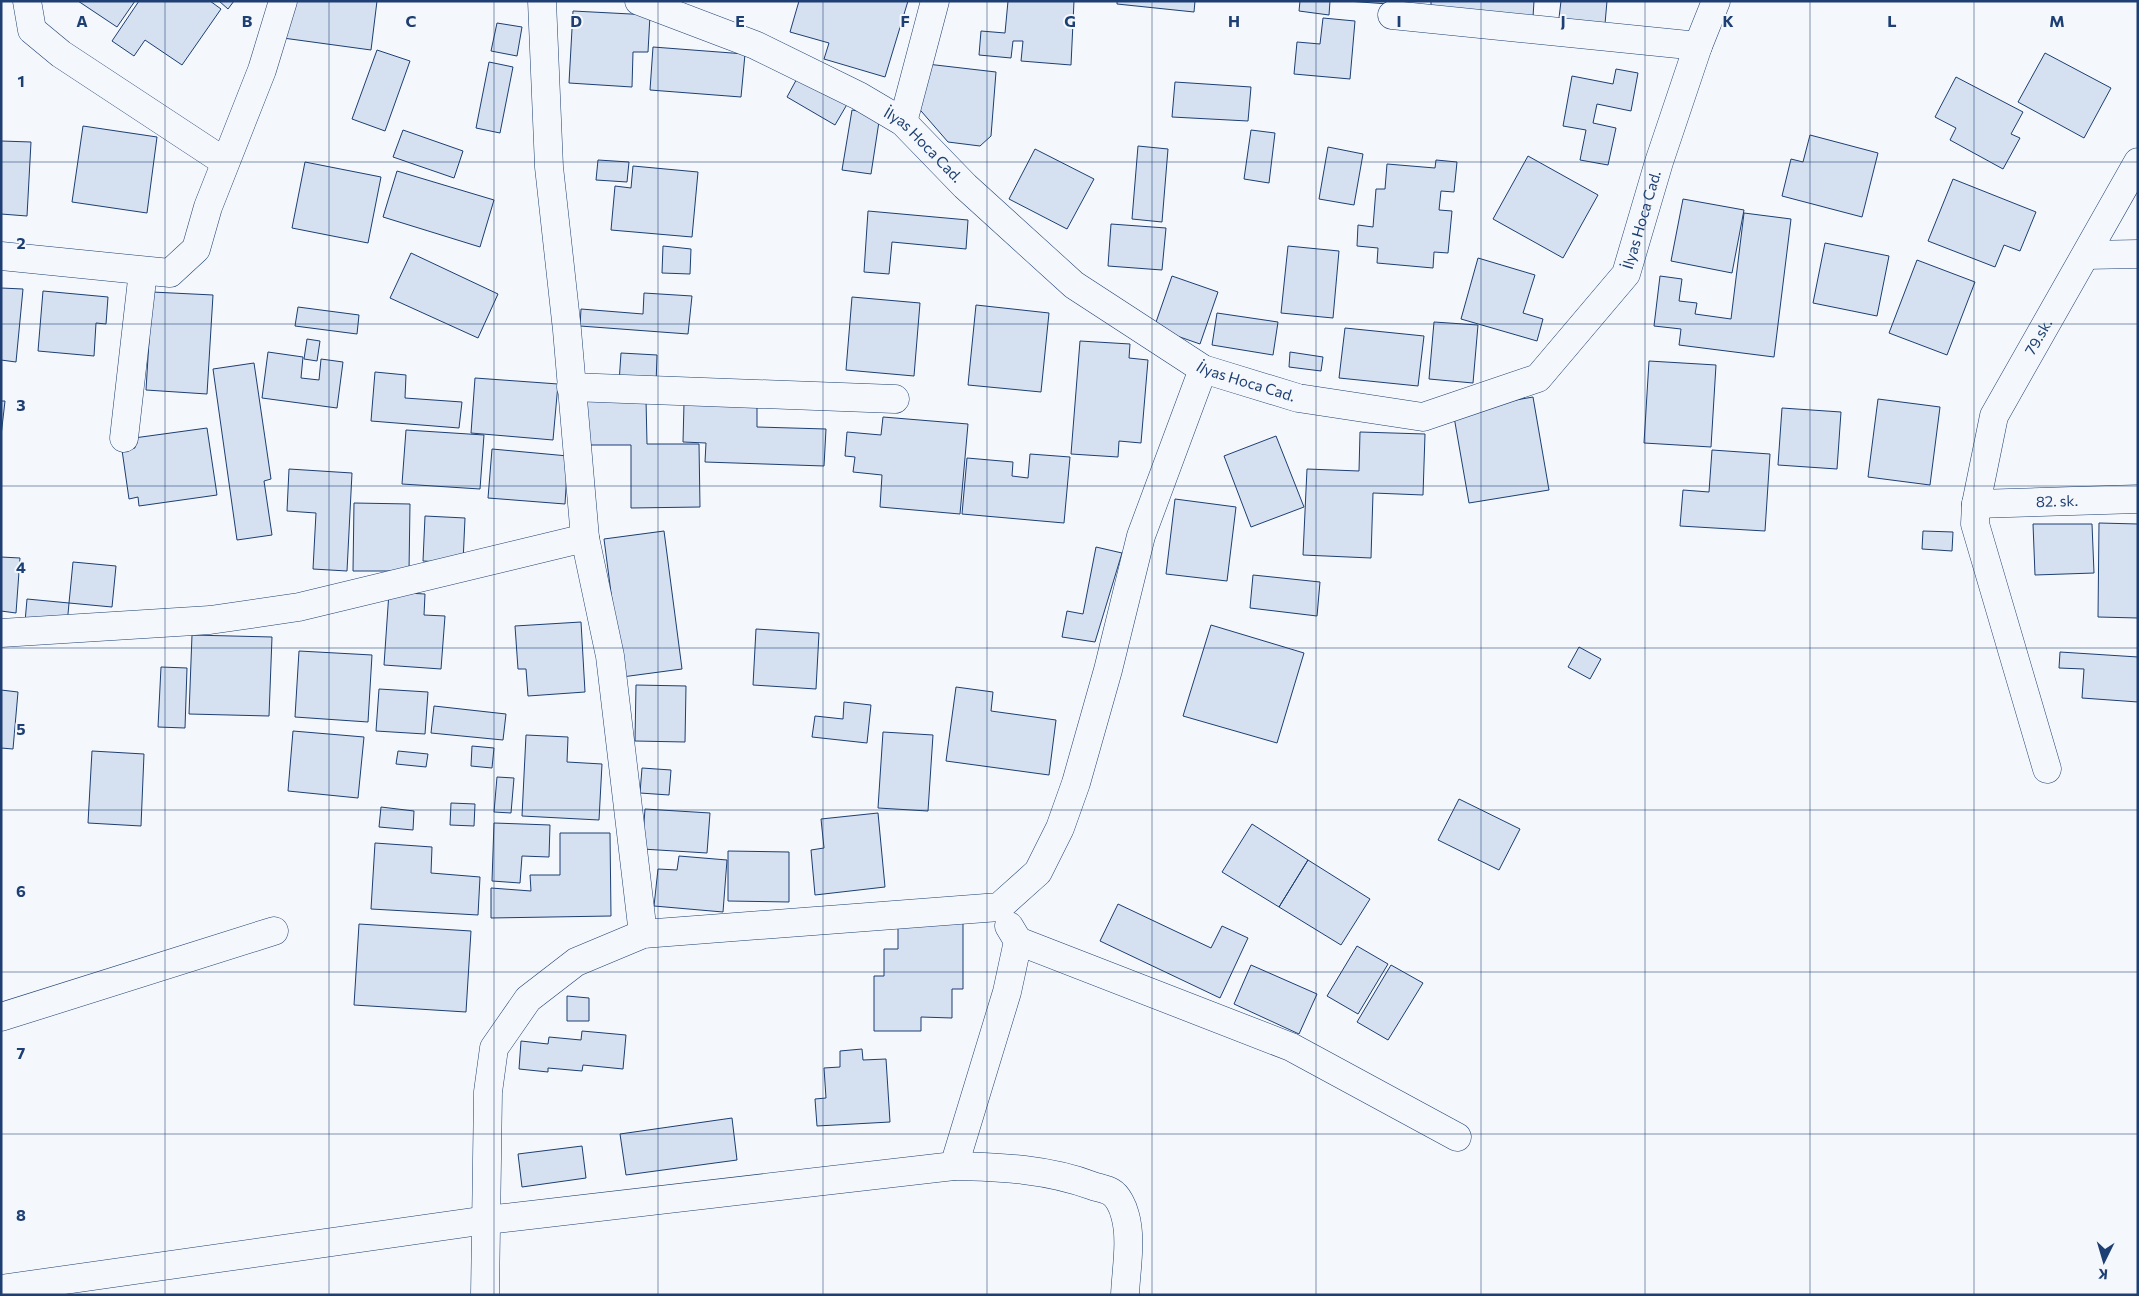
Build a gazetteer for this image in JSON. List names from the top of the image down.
{
  "streets": {
    "street": ["İlyas Hoca Cad.", "79.sk.", "82. sk."]
  },
  "crossings": [
    ["79.sk.", "82. sk."]
  ],
  "north": "bottom",
  "grid": {
    "columns": [
      "A",
      "B",
      "C",
      "D",
      "E",
      "F",
      "G",
      "H",
      "I",
      "J",
      "K",
      "L",
      "M"
    ],
    "rows": [
      "1",
      "2",
      "3",
      "4",
      "5",
      "6",
      "7",
      "8"
    ]
  }
}
